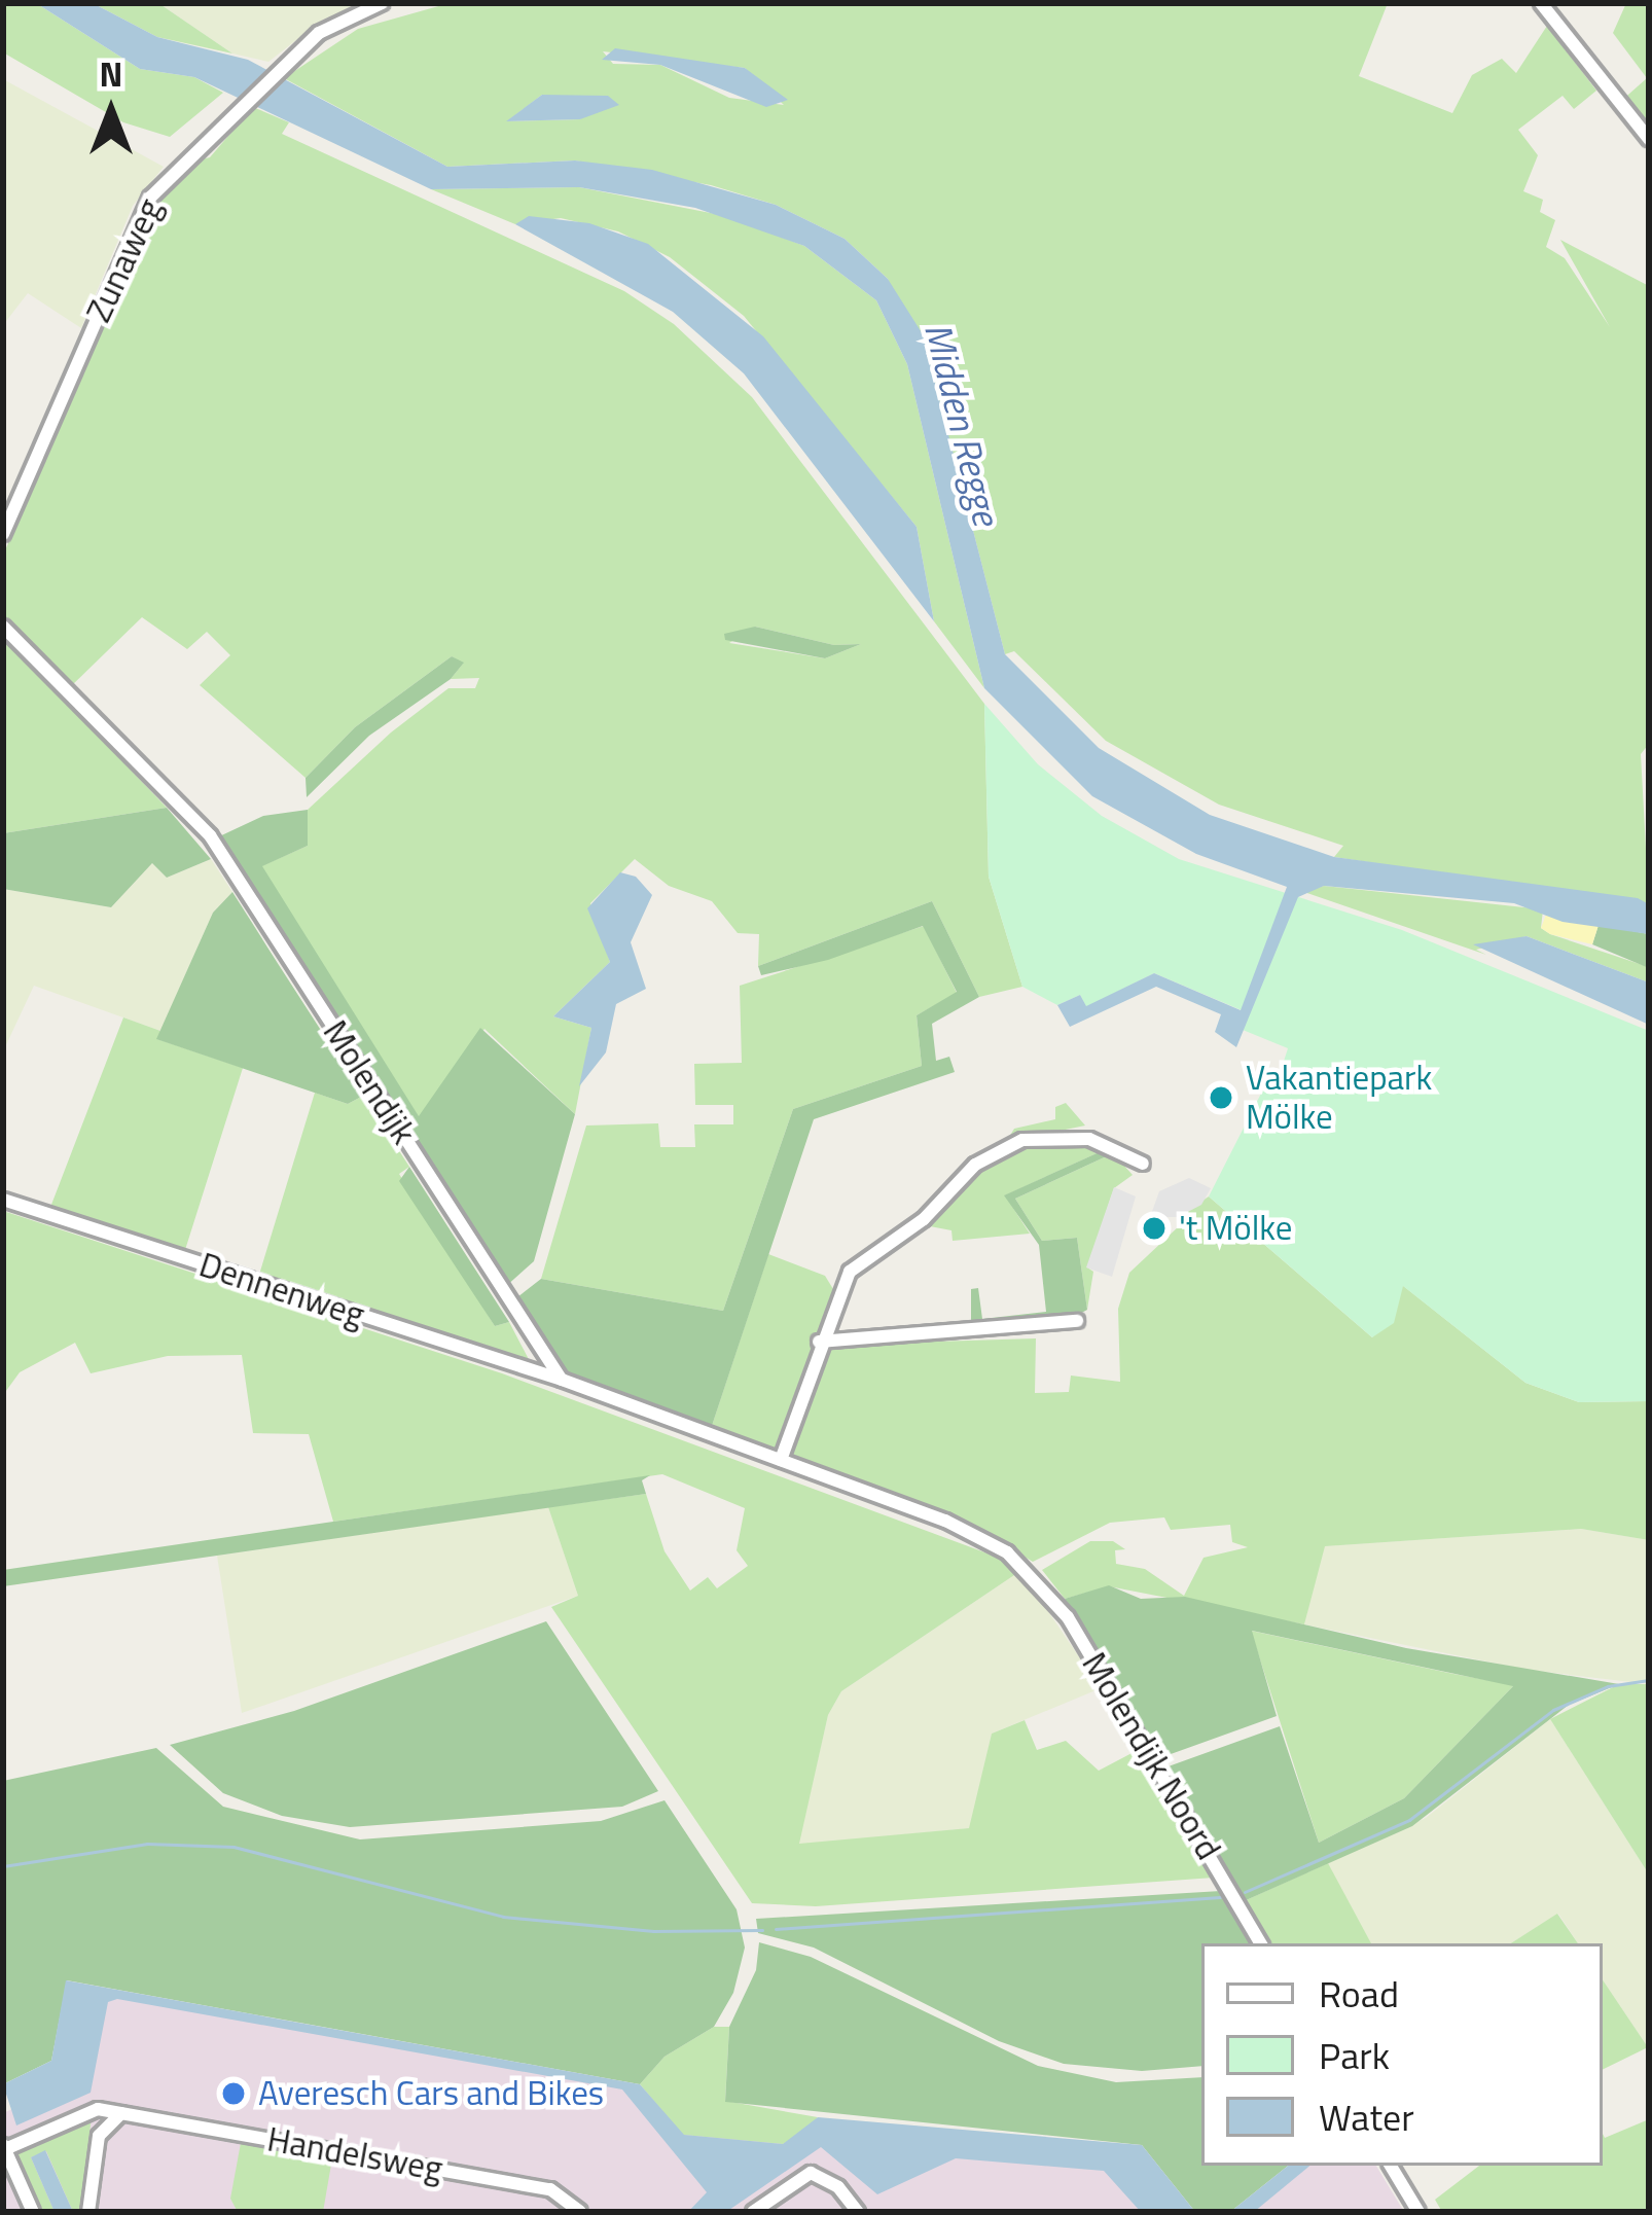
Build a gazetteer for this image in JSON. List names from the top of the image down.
{
  "streets": {
    "street": [
      "Zunaweg",
      "Molendijk",
      "Dennenweg",
      "Molendijk Noord",
      "Handelsweg"
    ]
  },
  "crossings": [
    ["Molendijk", "Dennenweg"]
  ],
  "water": ["Midden Regge"],
  "places": ["Vakantiepark Mölke", "'t Mölke", "Averesch Cars and Bikes"],
  "legend": ["Road", "Park", "Water"],
  "north": "top"
}
